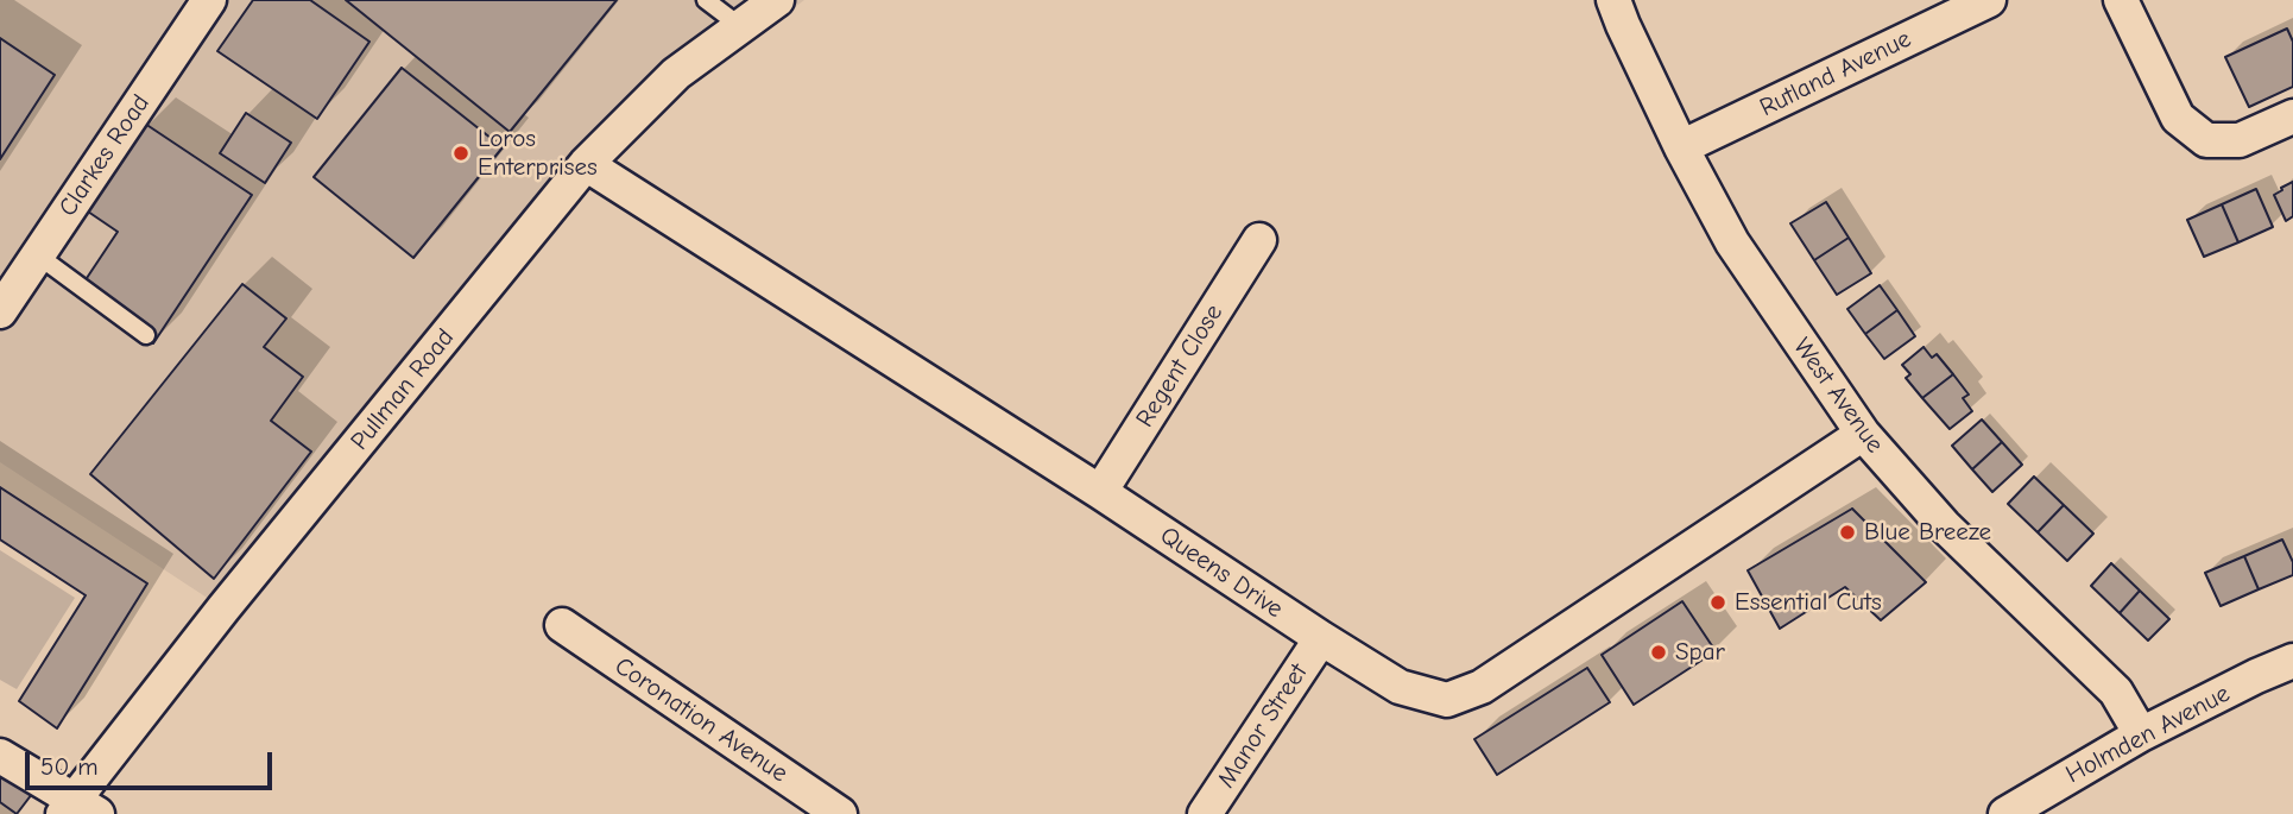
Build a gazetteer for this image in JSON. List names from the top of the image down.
{
  "streets": {
    "street": [
      "Rutland Avenue",
      "Clarkes Road",
      "Regent Close",
      "Pullman Road",
      "West Avenue",
      "Queens Drive",
      "Coronation Avenue",
      "Manor Street",
      "Holmden Avenue"
    ]
  },
  "crossings": [
    ["Rutland Avenue", "West Avenue"],
    ["Regent Close", "Queens Drive"],
    ["Pullman Road", "Queens Drive"],
    ["West Avenue", "Queens Drive"],
    ["West Avenue", "Holmden Avenue"],
    ["Queens Drive", "Manor Street"]
  ],
  "places": [
    "Loros Enterprises",
    "Blue Breeze",
    "Essential Cuts",
    "Spar"
  ],
  "scale_bar": "50 m"
}
